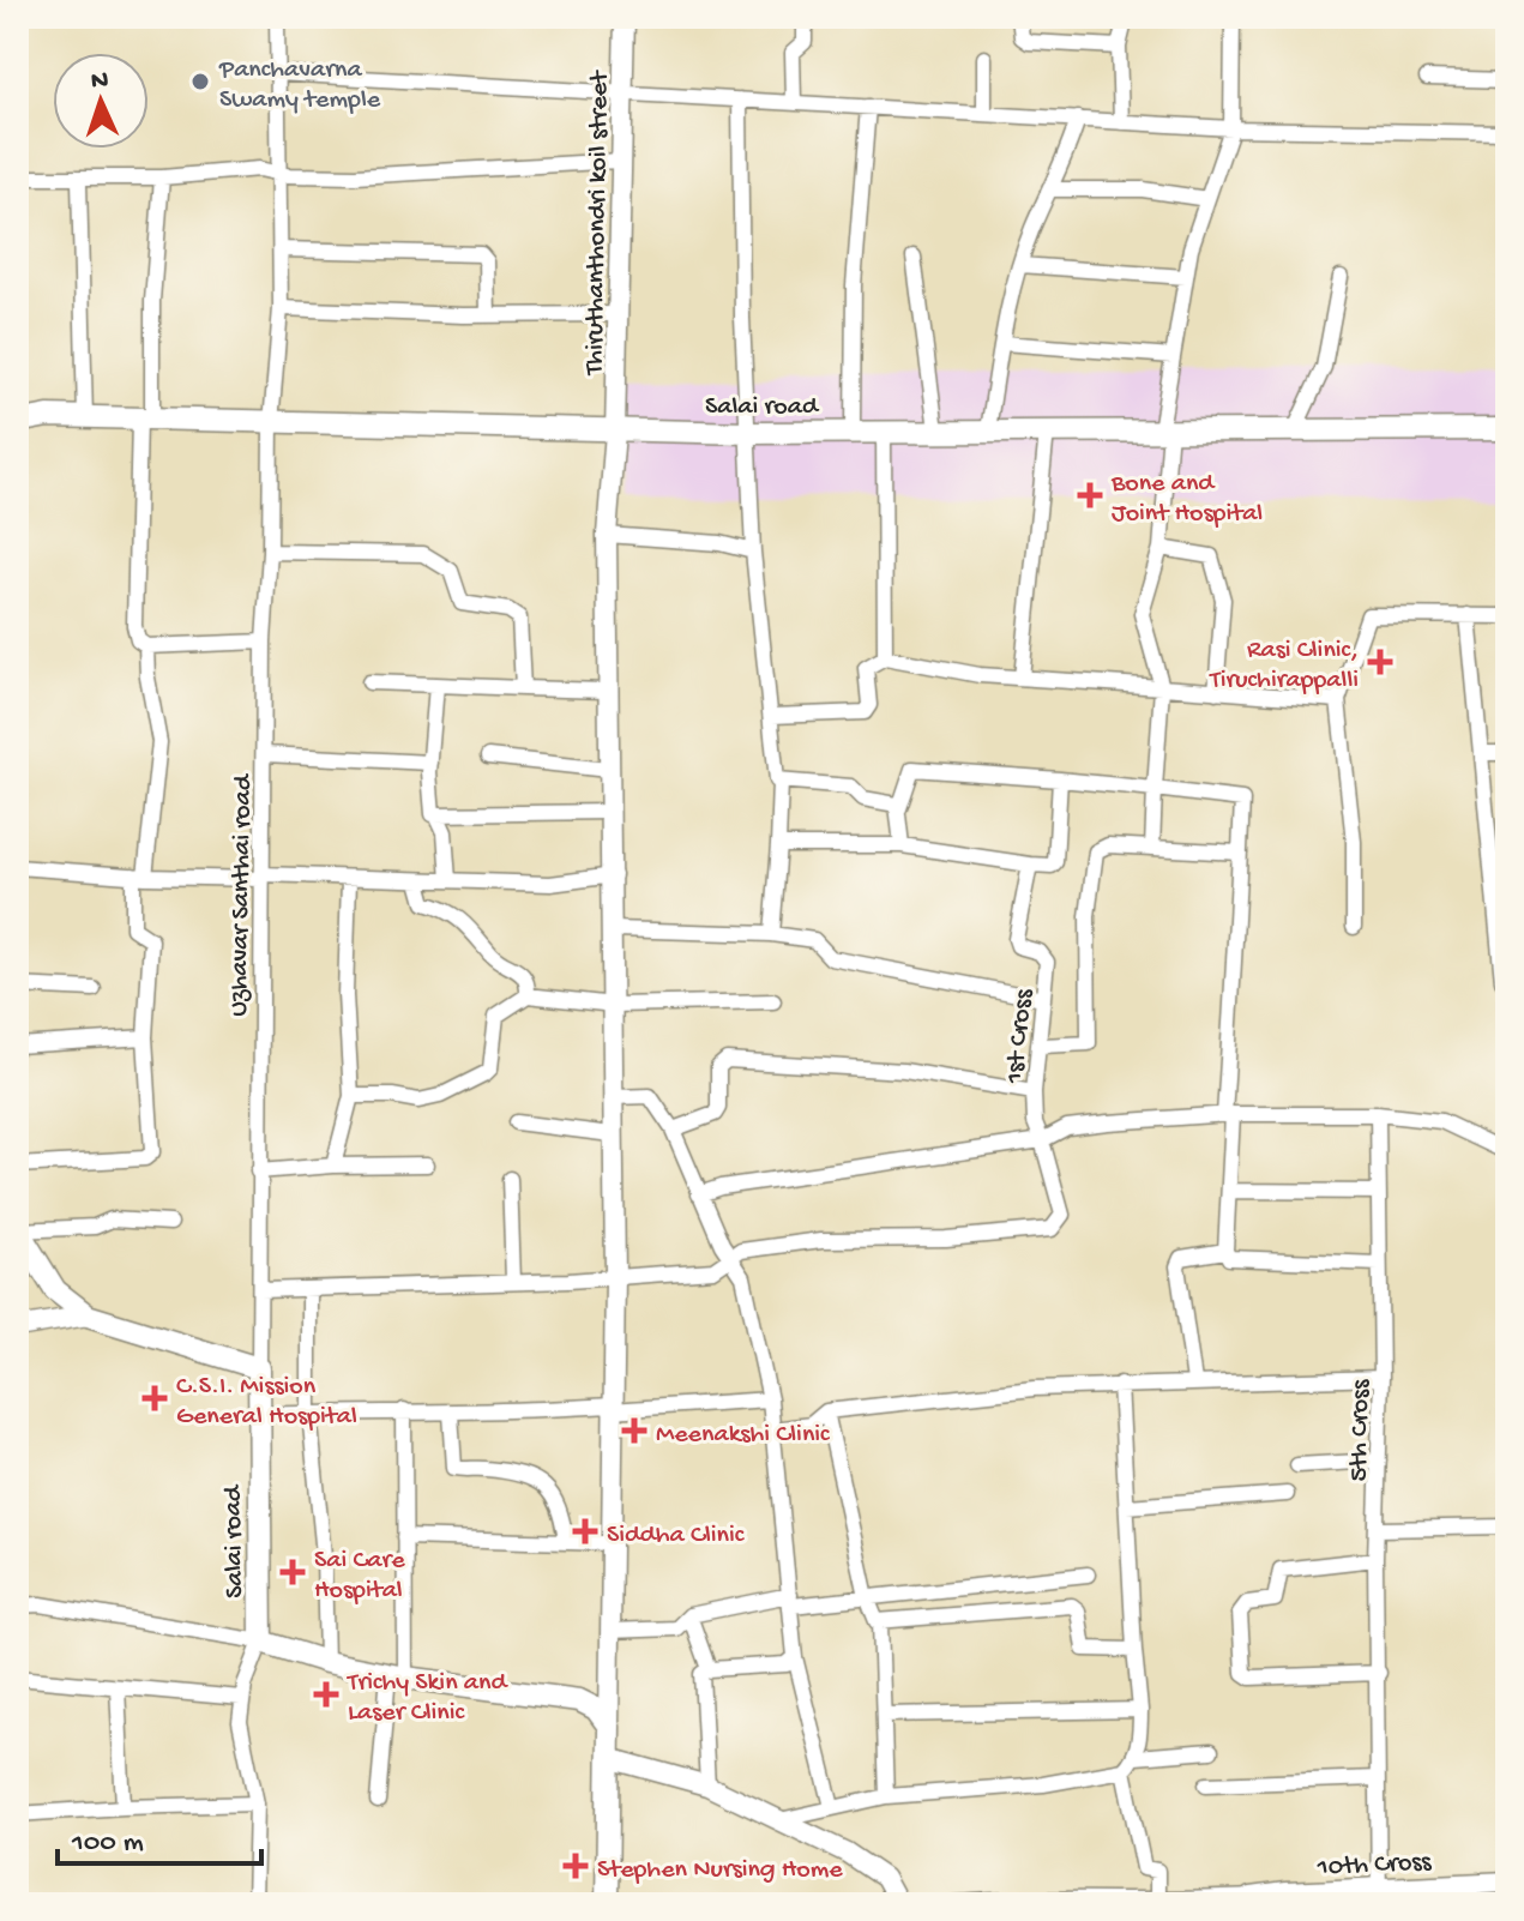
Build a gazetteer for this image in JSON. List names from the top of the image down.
{
  "streets": {
    "main road": ["Salai road"],
    "street": [
      "Thiruthanthondri koil street",
      "Uzhavar Santhai road",
      "1st Cross",
      "5th Cross",
      "10th Cross"
    ]
  },
  "crossings": [
    ["Thiruthanthondri koil street", "Salai road"],
    ["Salai road", "Uzhavar Santhai road"],
    ["5th Cross", "10th Cross"]
  ],
  "places": {
    "other": ["Panchavarna Swamy temple"],
    "health": [
      "Bone and Joint Hospital",
      "Rasi Clinic, Tiruchirappalli",
      "C.S.I. Mission General Hospital",
      "Meenakshi Clinic",
      "Siddha Clinic",
      "Sai Care Hospital",
      "Trichy Skin and Laser Clinic",
      "Stephen Nursing Home"
    ]
  },
  "scale_bar": "100 m",
  "north": "top"
}
